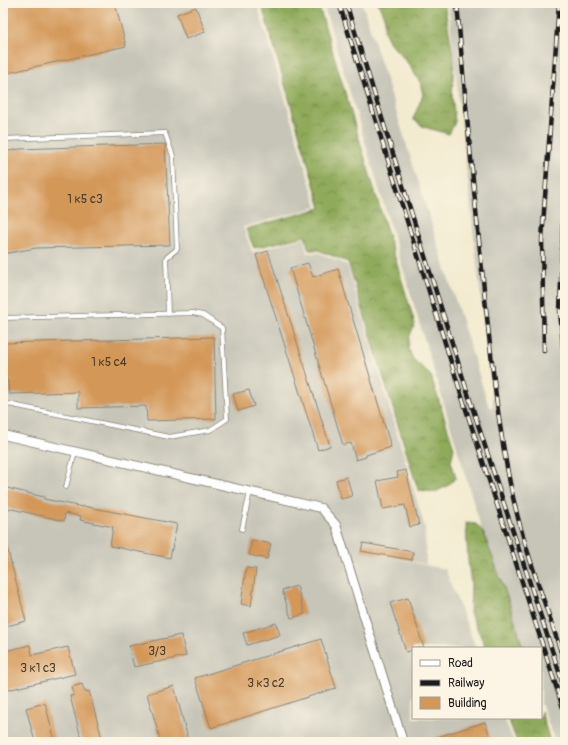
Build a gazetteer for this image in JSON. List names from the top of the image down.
{
  "house_numbers": [
    "1 к5 с3",
    "1 к5 с4",
    "3/3",
    "3 к1 с3",
    "3 к3 с2"
  ],
  "legend": ["Road", "Railway", "Building"]
}
